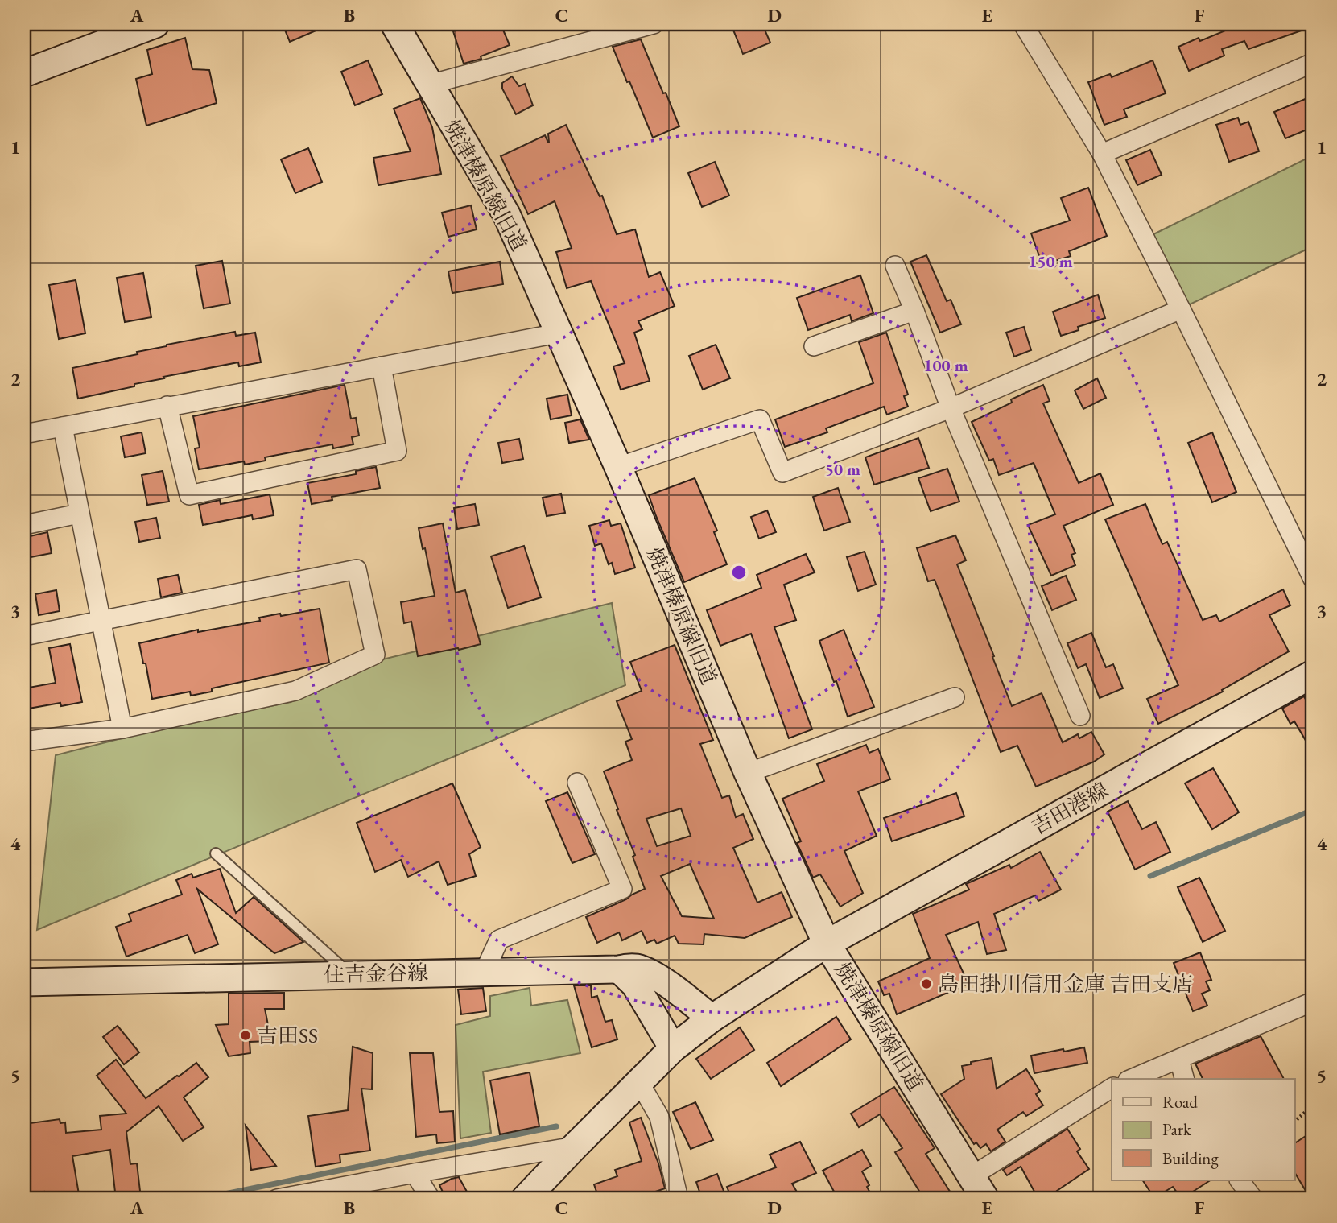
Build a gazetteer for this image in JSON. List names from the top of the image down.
{
  "streets": {
    "main road": ["焼津榛原線旧道", "吉田港線", "住吉金谷線"]
  },
  "crossings": [
    ["焼津榛原線旧道", "吉田港線"]
  ],
  "places": ["島田掛川信用金庫 吉田支店", "吉田SS"],
  "legend": ["Road", "Park", "Building"],
  "grid": {
    "columns": [
      "A",
      "B",
      "C",
      "D",
      "E",
      "F"
    ],
    "rows": [
      "1",
      "2",
      "3",
      "4",
      "5"
    ]
  },
  "rings": ["150 m", "100 m", "50 m"]
}
